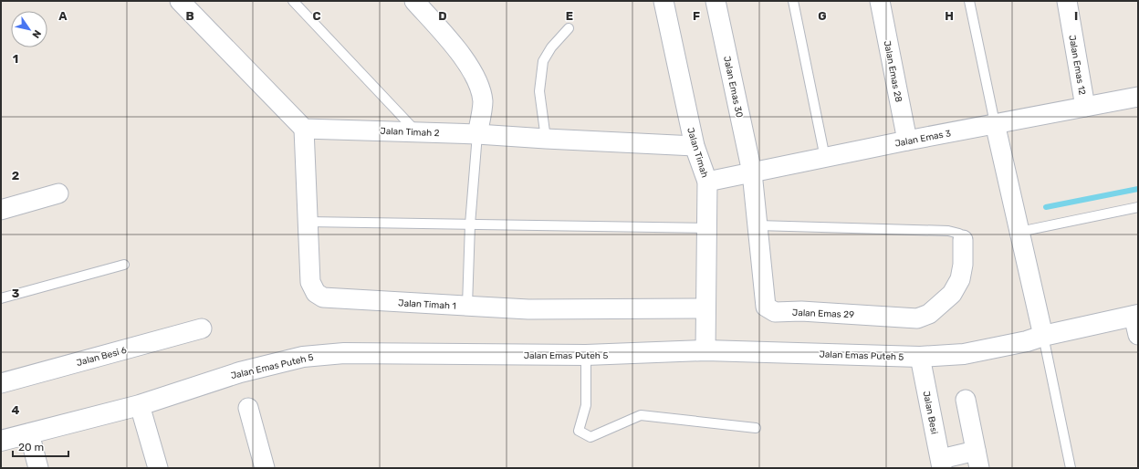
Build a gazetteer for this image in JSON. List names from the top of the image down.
{
  "streets": {
    "street": [
      "Jalan Emas 12",
      "Jalan Emas 28",
      "Jalan Emas 30",
      "Jalan Timah 2",
      "Jalan Emas 3",
      "Jalan Timah",
      "Jalan Timah 1",
      "Jalan Emas 29",
      "Jalan Emas Puteh 5",
      "Jalan Besi 6",
      "Jalan Besi"
    ]
  },
  "crossings": [
    ["Jalan Emas 12", "Jalan Emas 3"],
    ["Jalan Emas 28", "Jalan Emas 3"],
    ["Jalan Emas 30", "Jalan Emas 3"],
    ["Jalan Emas 30", "Jalan Emas 29"],
    ["Jalan Timah 2", "Jalan Timah"],
    ["Jalan Timah 2", "Jalan Timah 1"],
    ["Jalan Emas 3", "Jalan Timah"],
    ["Jalan Emas 3", "Jalan Emas 29"],
    ["Jalan Timah", "Jalan Timah 1"],
    ["Jalan Timah", "Jalan Emas Puteh 5"],
    ["Jalan Emas Puteh 5", "Jalan Besi"]
  ],
  "scale_bar": "20 m",
  "north": "bottom right",
  "grid": {
    "columns": [
      "A",
      "B",
      "C",
      "D",
      "E",
      "F",
      "G",
      "H",
      "I"
    ],
    "rows": [
      "1",
      "2",
      "3",
      "4"
    ]
  }
}
